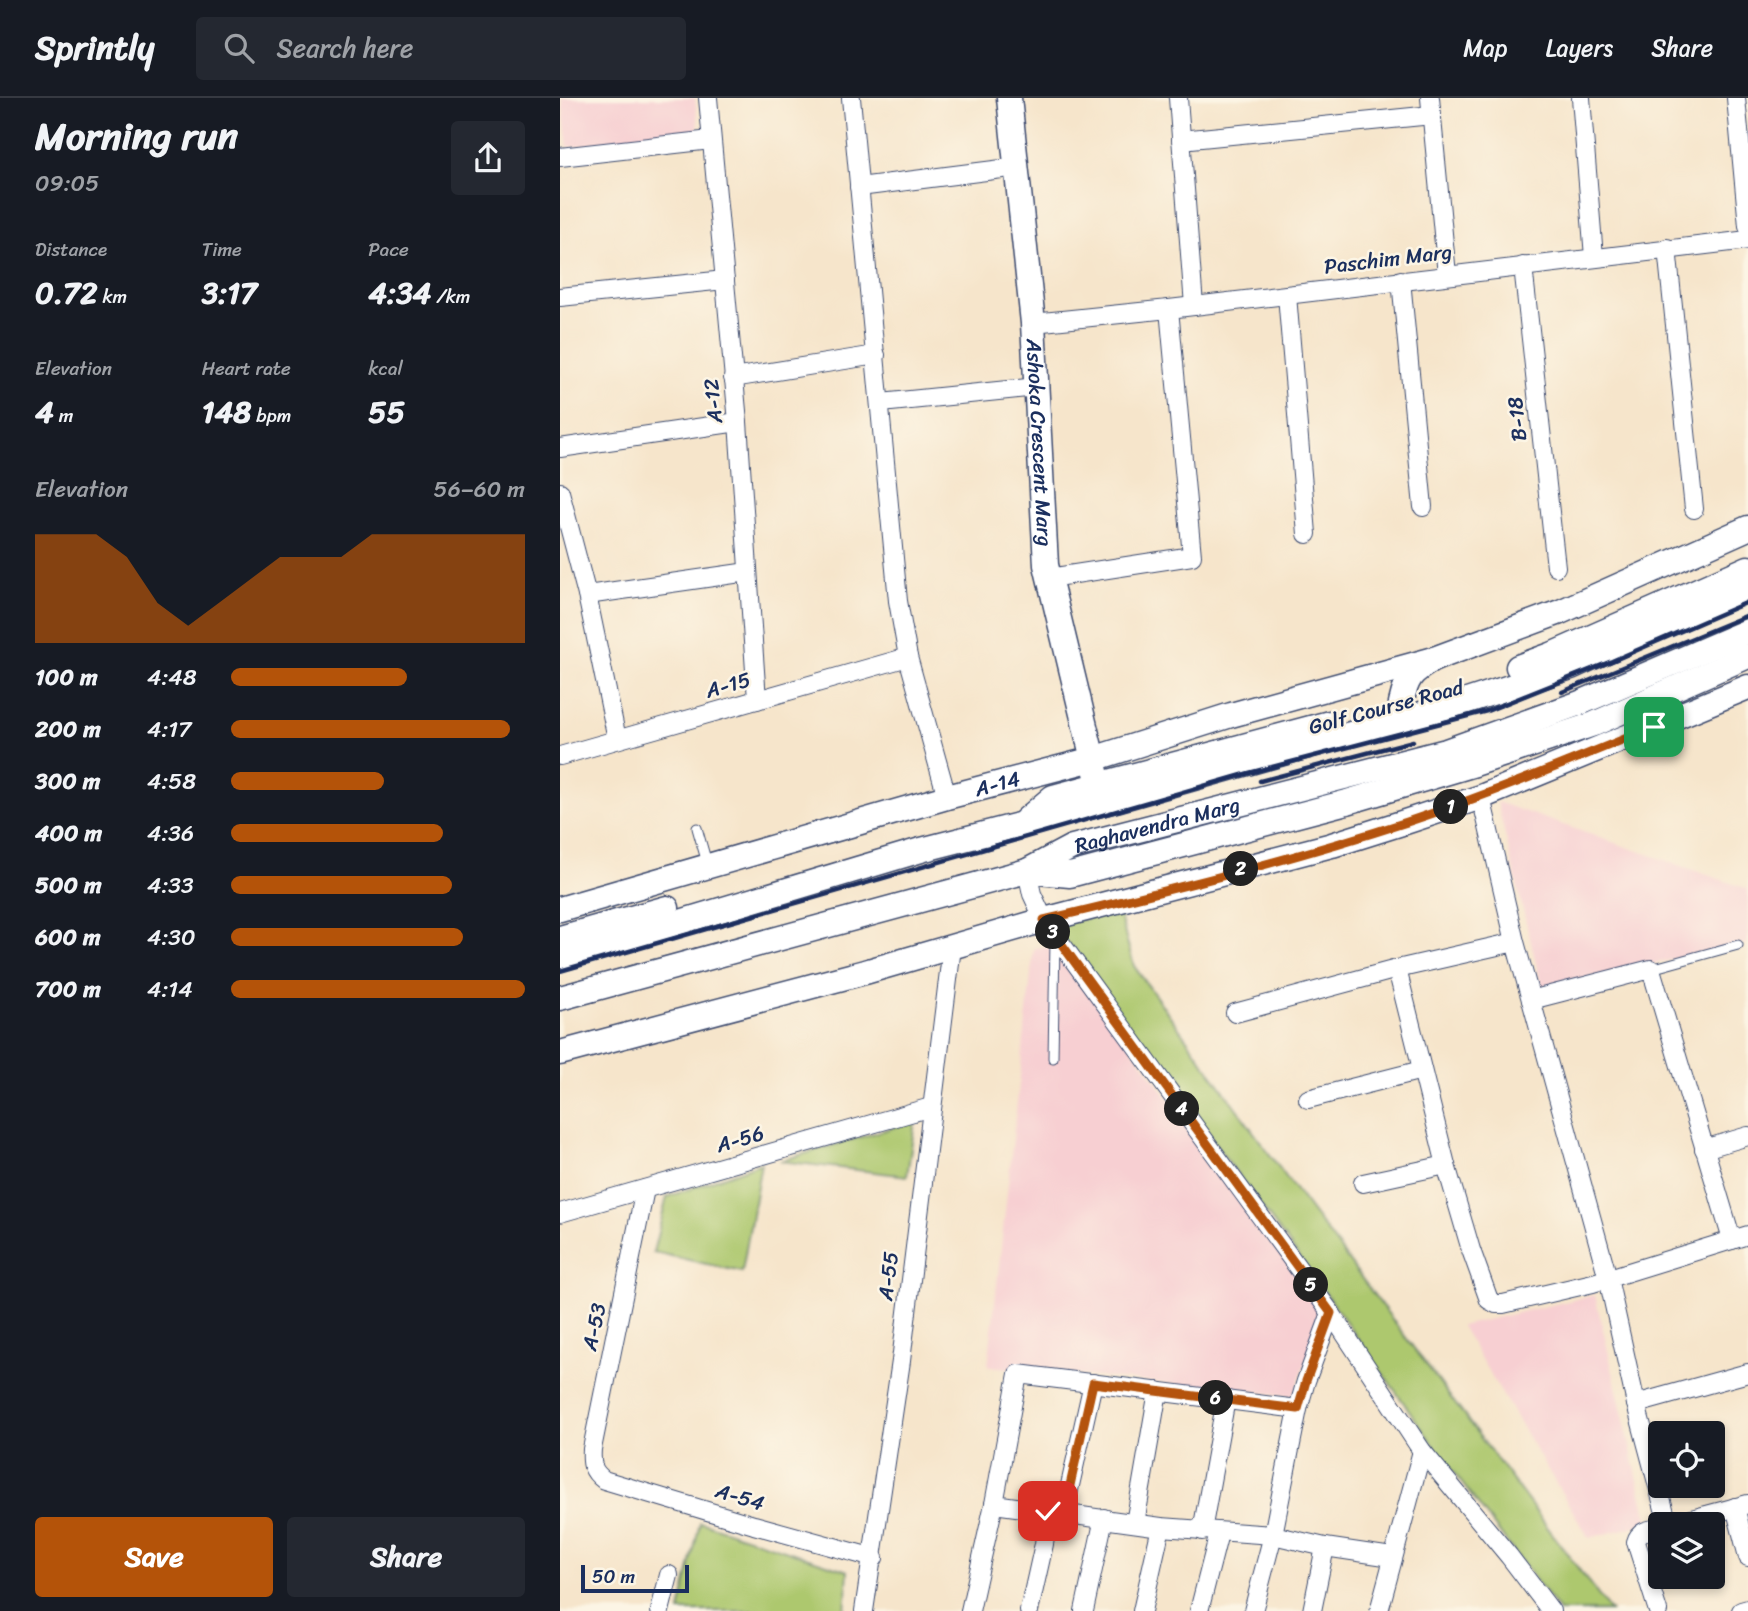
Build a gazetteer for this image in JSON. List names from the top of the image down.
{
  "streets": {
    "street": [
      "Paschim Marg",
      "A-12",
      "B-18",
      "Ashoka Crescent Marg",
      "A-15",
      "Golf Course Road",
      "A-14",
      "Raghavendra Marg",
      "A-56",
      "A-55",
      "A-53",
      "A-54"
    ]
  },
  "crossings": [
    ["Paschim Marg", "B-18"],
    ["Paschim Marg", "Ashoka Crescent Marg"],
    ["A-12", "A-15"],
    ["Ashoka Crescent Marg", "Golf Course Road"],
    ["Ashoka Crescent Marg", "A-14"],
    ["Golf Course Road", "Raghavendra Marg"],
    ["A-56", "A-55"],
    ["A-56", "A-53"],
    ["A-55", "A-54"],
    ["A-53", "A-54"]
  ],
  "scale_bar": "50 m",
  "page": {
    "header": "Sprintly",
    "search": "Search here",
    "nav": ["Map", "Layers", "Share"],
    "heading": ["Morning run", "09:05"],
    "stats": [
      ["Distance", "0.72 km"],
      ["Time", "3:17"],
      ["Pace", "4:34 /km"],
      ["Elevation", "4 m"],
      ["Heart rate", "148 bpm"],
      ["kcal", "55"]
    ],
    "chart": ["Elevation", "56–60 m"],
    "list": [
      {
        "name": "100 m",
        "note": "4:48"
      },
      {
        "name": "200 m",
        "note": "4:17"
      },
      {
        "name": "300 m",
        "note": "4:58"
      },
      {
        "name": "400 m",
        "note": "4:36"
      },
      {
        "name": "500 m",
        "note": "4:33"
      },
      {
        "name": "600 m",
        "note": "4:30"
      },
      {
        "name": "700 m",
        "note": "4:14"
      }
    ],
    "pins": [
      "1",
      "2",
      "3",
      "4",
      "5",
      "6"
    ],
    "buttons": ["Save", "Share"],
    "scale": "50 m"
  }
}
